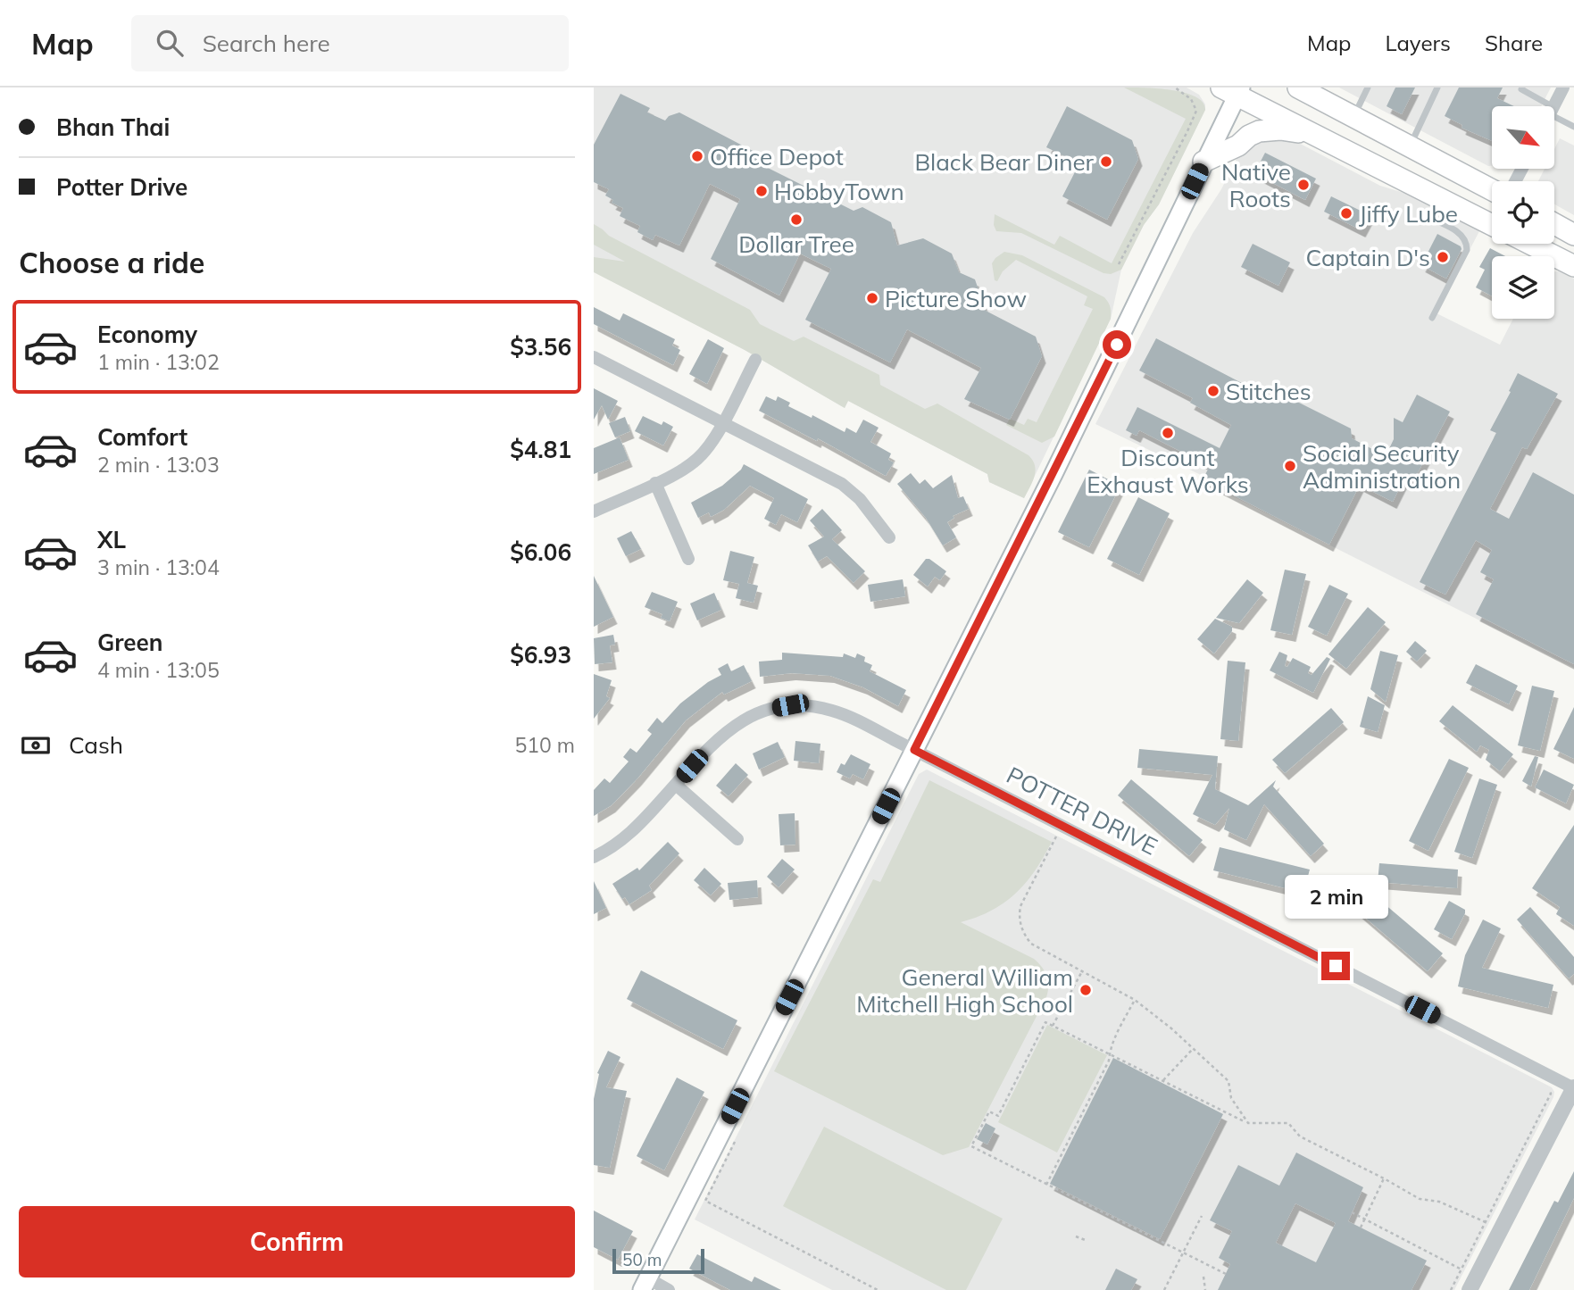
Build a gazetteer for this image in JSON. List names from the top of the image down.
{
  "streets": {
    "street": ["POTTER DRIVE"]
  },
  "places": [
    "Office Depot",
    "Black Bear Diner",
    "Native Roots",
    "HobbyTown",
    "Jiffy Lube",
    "Dollar Tree",
    "Captain D's",
    "Picture Show",
    "Stitches",
    "Discount Exhaust Works",
    "Social Security Administration",
    "General William Mitchell High School"
  ],
  "scale_bar": "50 m",
  "north": "bottom right",
  "page": {
    "header": "Map",
    "search": "Search here",
    "nav": ["Map", "Layers", "Share"],
    "banner": ["Bhan Thai", "Potter Drive"],
    "heading": "Choose a ride",
    "list": [
      {
        "name": "Economy",
        "note": "1 min · 13:02",
        "value": "$3.56"
      },
      {
        "name": "Comfort",
        "note": "2 min · 13:03",
        "value": "$4.81"
      },
      {
        "name": "XL",
        "note": "3 min · 13:04",
        "value": "$6.06"
      },
      {
        "name": "Green",
        "note": "4 min · 13:05",
        "value": "$6.93"
      }
    ],
    "pay": ["Cash", "510 m"],
    "bubble": "2 min",
    "buttons": "Confirm",
    "scale": "50 m"
  }
}
